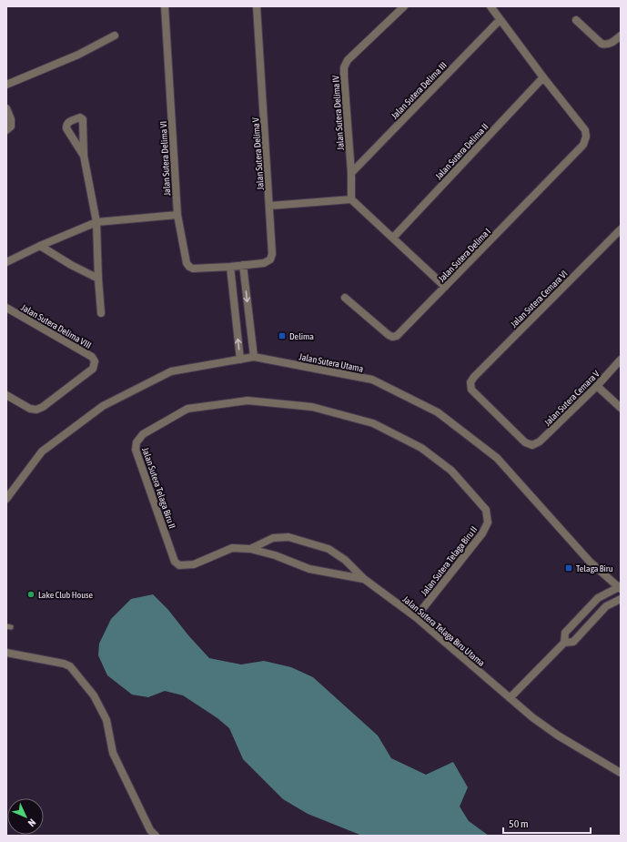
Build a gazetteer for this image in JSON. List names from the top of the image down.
{
  "streets": {
    "street": [
      "Jalan Sutera Delima III",
      "Jalan Sutera Delima IV",
      "Jalan Sutera Delima II",
      "Jalan Sutera Delima V",
      "Jalan Sutera Delima VI",
      "Jalan Sutera Delima I",
      "Jalan Sutera Cemara VI",
      "Jalan Sutera Delima VIII",
      "Jalan Sutera Utama",
      "Jalan Sutera Cemara V",
      "Jalan Sutera Telaga Biru II",
      "Jalan Sutera Telaga Biru Utama"
    ]
  },
  "crossings": [
    ["Jalan Sutera Delima III", "Jalan Sutera Delima IV"],
    ["Jalan Sutera Delima II", "Jalan Sutera Delima I"],
    ["Jalan Sutera Delima V", "Jalan Sutera Delima VI"],
    ["Jalan Sutera Cemara VI", "Jalan Sutera Cemara V"],
    ["Jalan Sutera Telaga Biru II", "Jalan Sutera Telaga Biru Utama"]
  ],
  "places": {
    "transit": ["Delima", "Telaga Biru"],
    "other": ["Lake Club House"]
  },
  "scale_bar": "50 m",
  "north": "bottom right"
}
